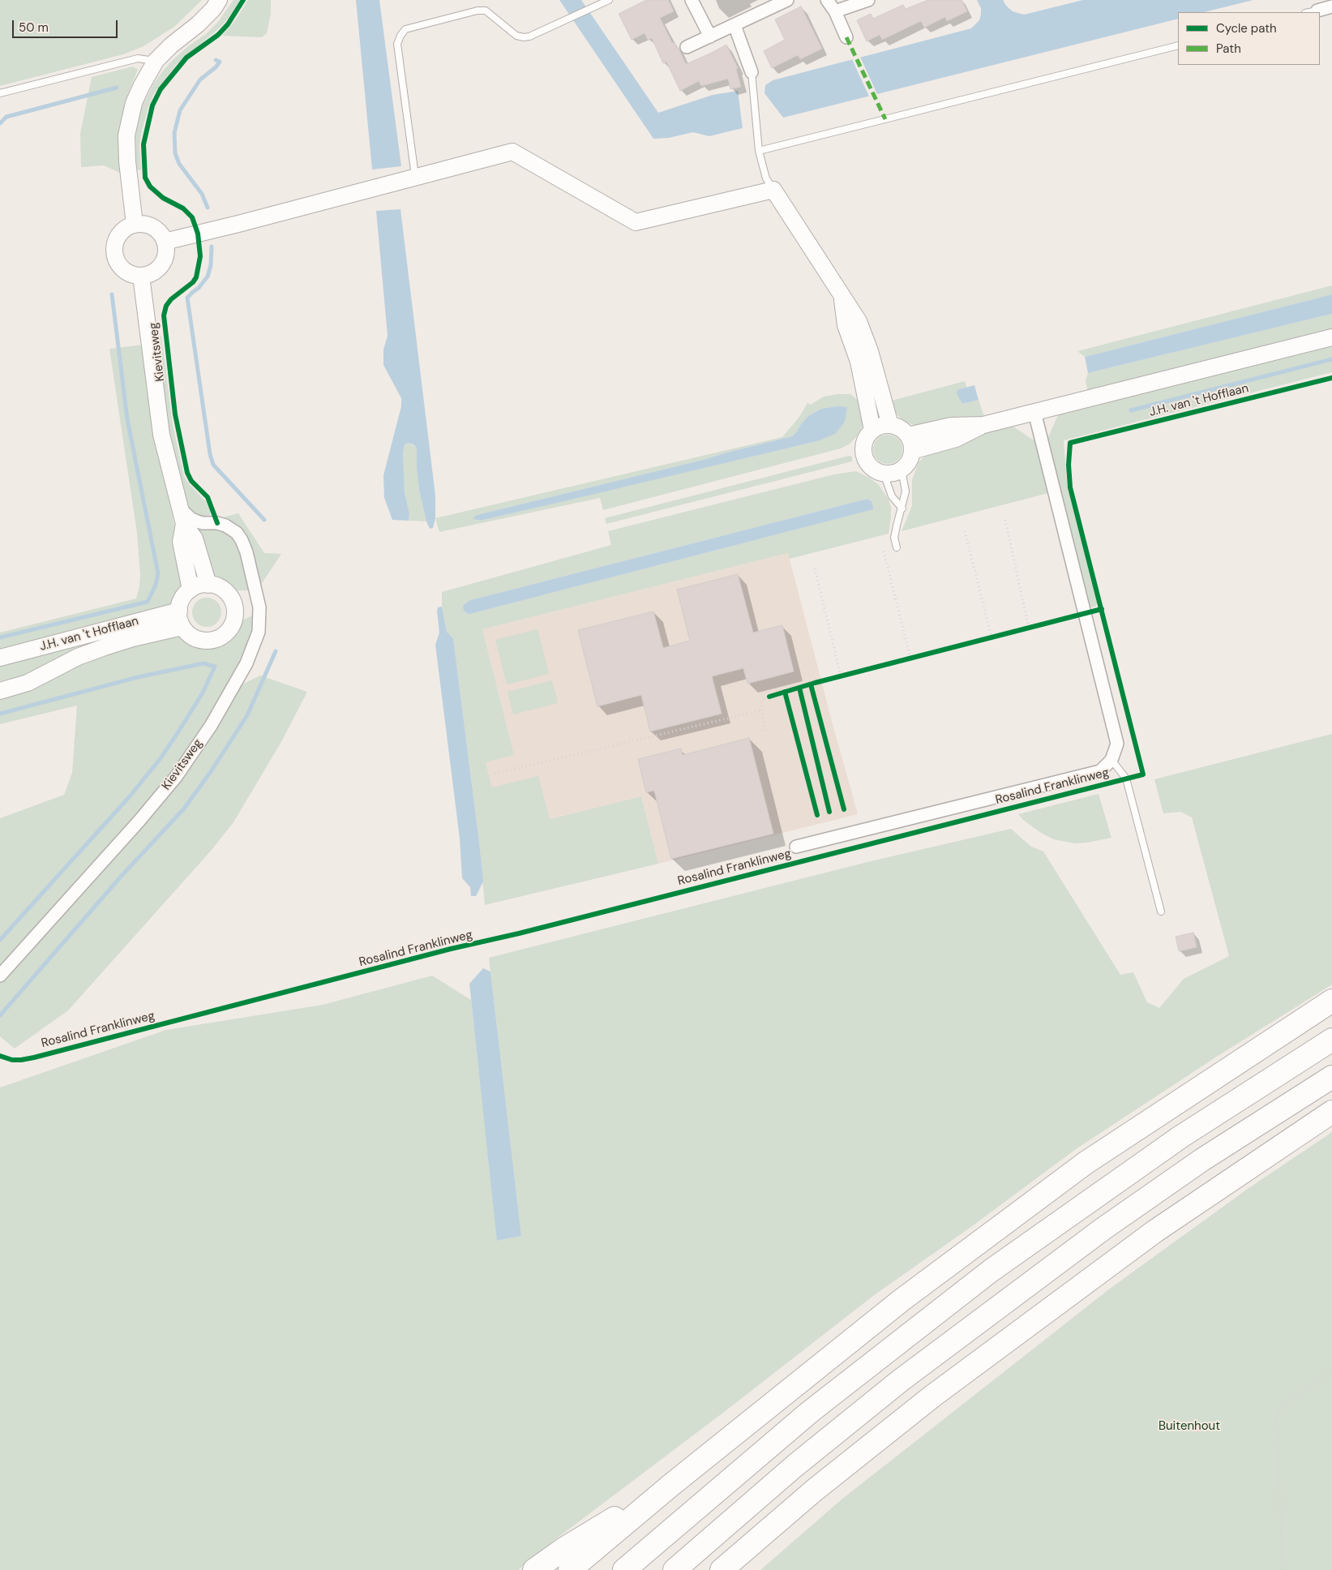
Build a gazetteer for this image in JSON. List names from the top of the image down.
{
  "streets": {
    "street": ["Kievitsweg", "J.H. van 't Hofflaan", "Rosalind Franklinweg"]
  },
  "crossings": [
    ["Kievitsweg", "J.H. van 't Hofflaan"]
  ],
  "parks": ["Buitenhout"],
  "legend": ["Cycle path", "Path"],
  "scale_bar": "50 m"
}
